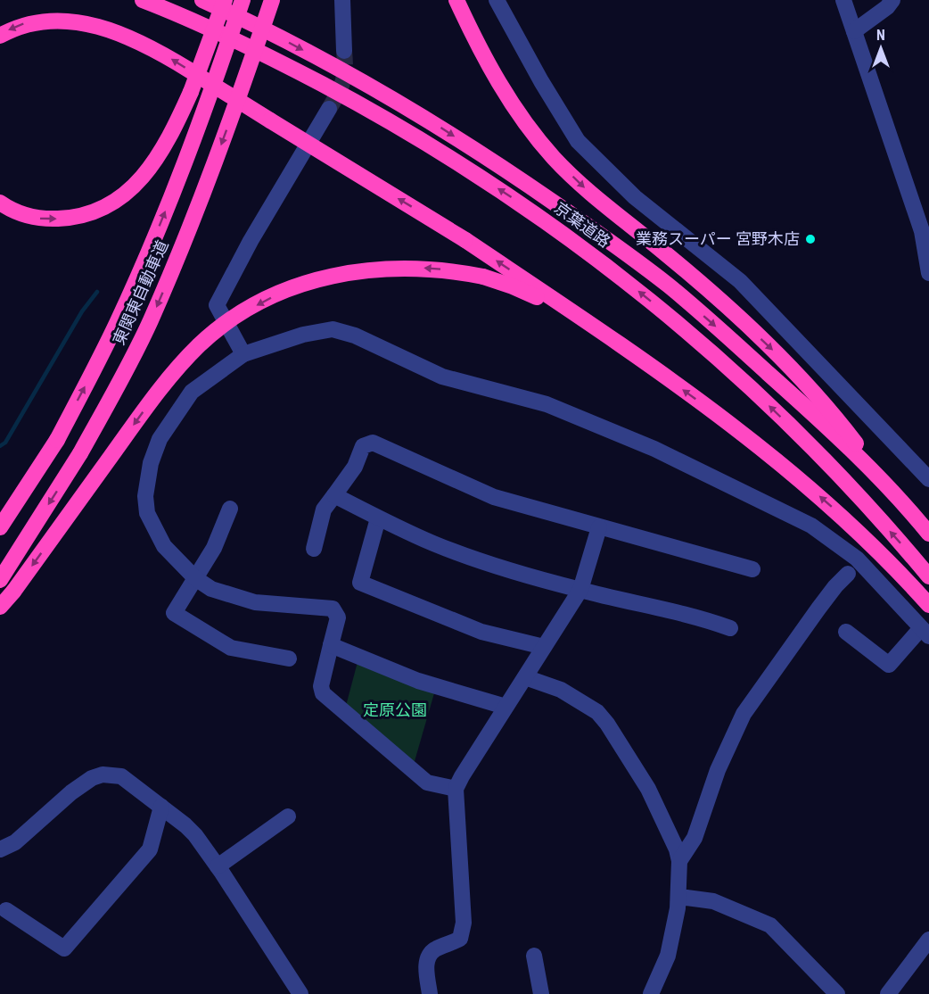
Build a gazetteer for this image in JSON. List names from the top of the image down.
{
  "streets": {
    "highway": ["京葉道路", "東関東自動車道"]
  },
  "parks": ["定原公園"],
  "places": ["業務スーパー 宮野木店"],
  "north": "top"
}
